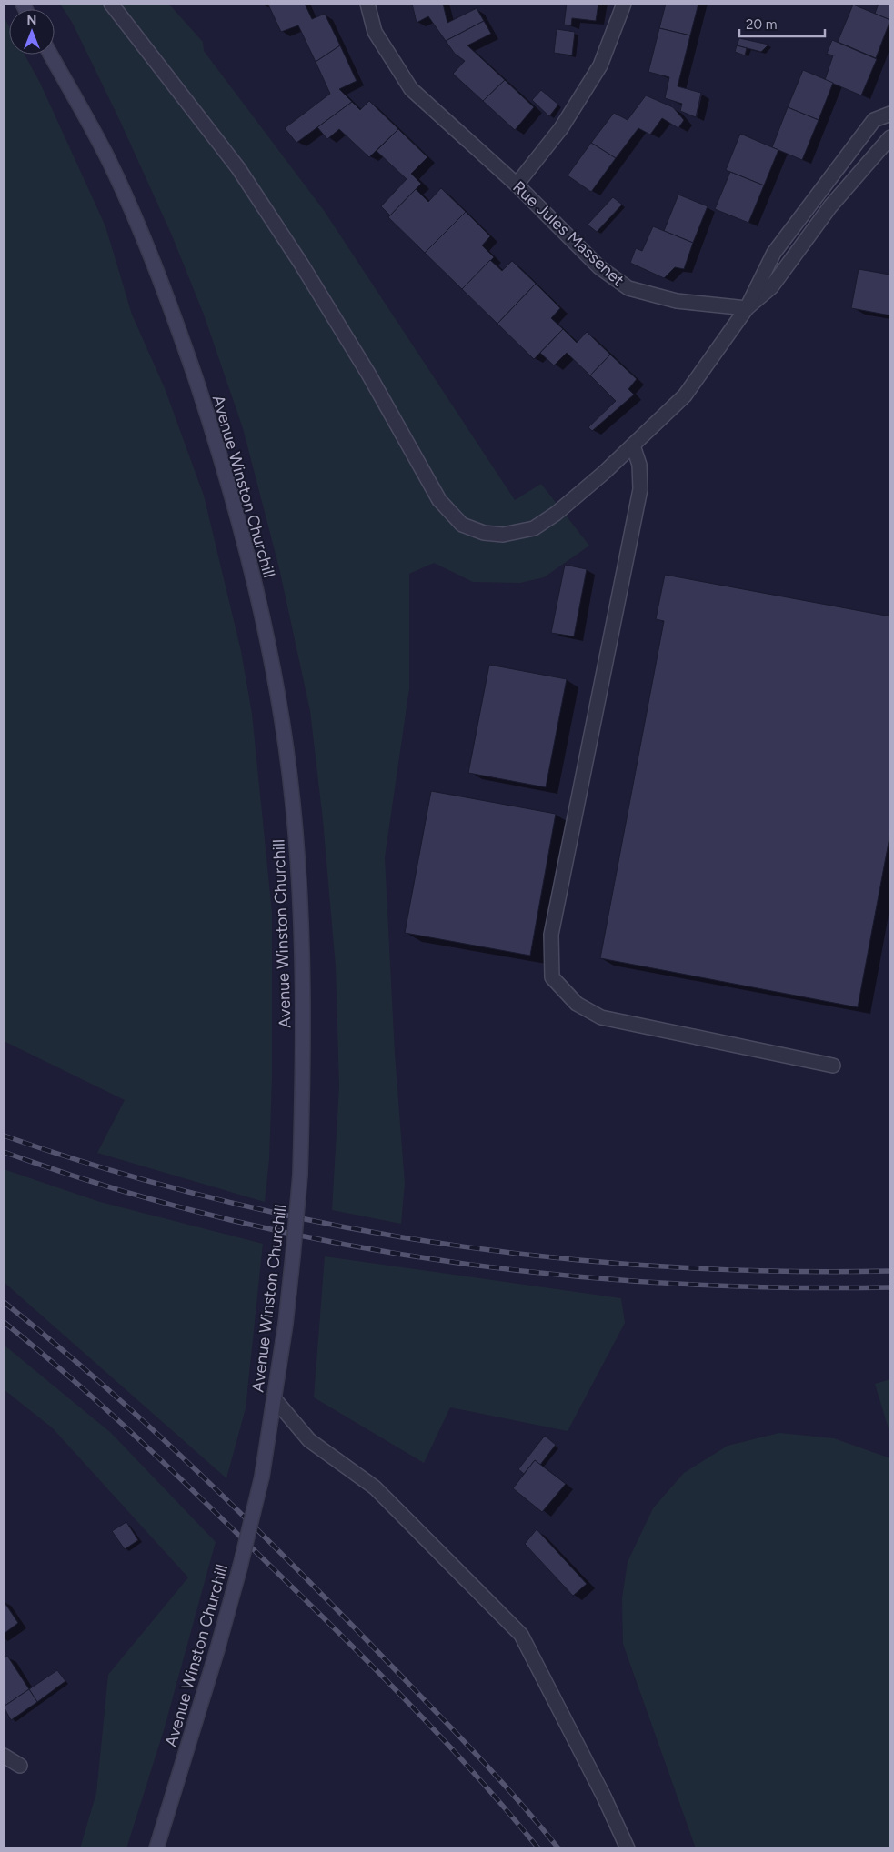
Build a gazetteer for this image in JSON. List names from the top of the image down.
{
  "streets": {
    "main road": ["Avenue Winston Churchill"],
    "street": ["Rue Jules Massenet"]
  },
  "scale_bar": "20 m",
  "north": "top"
}
